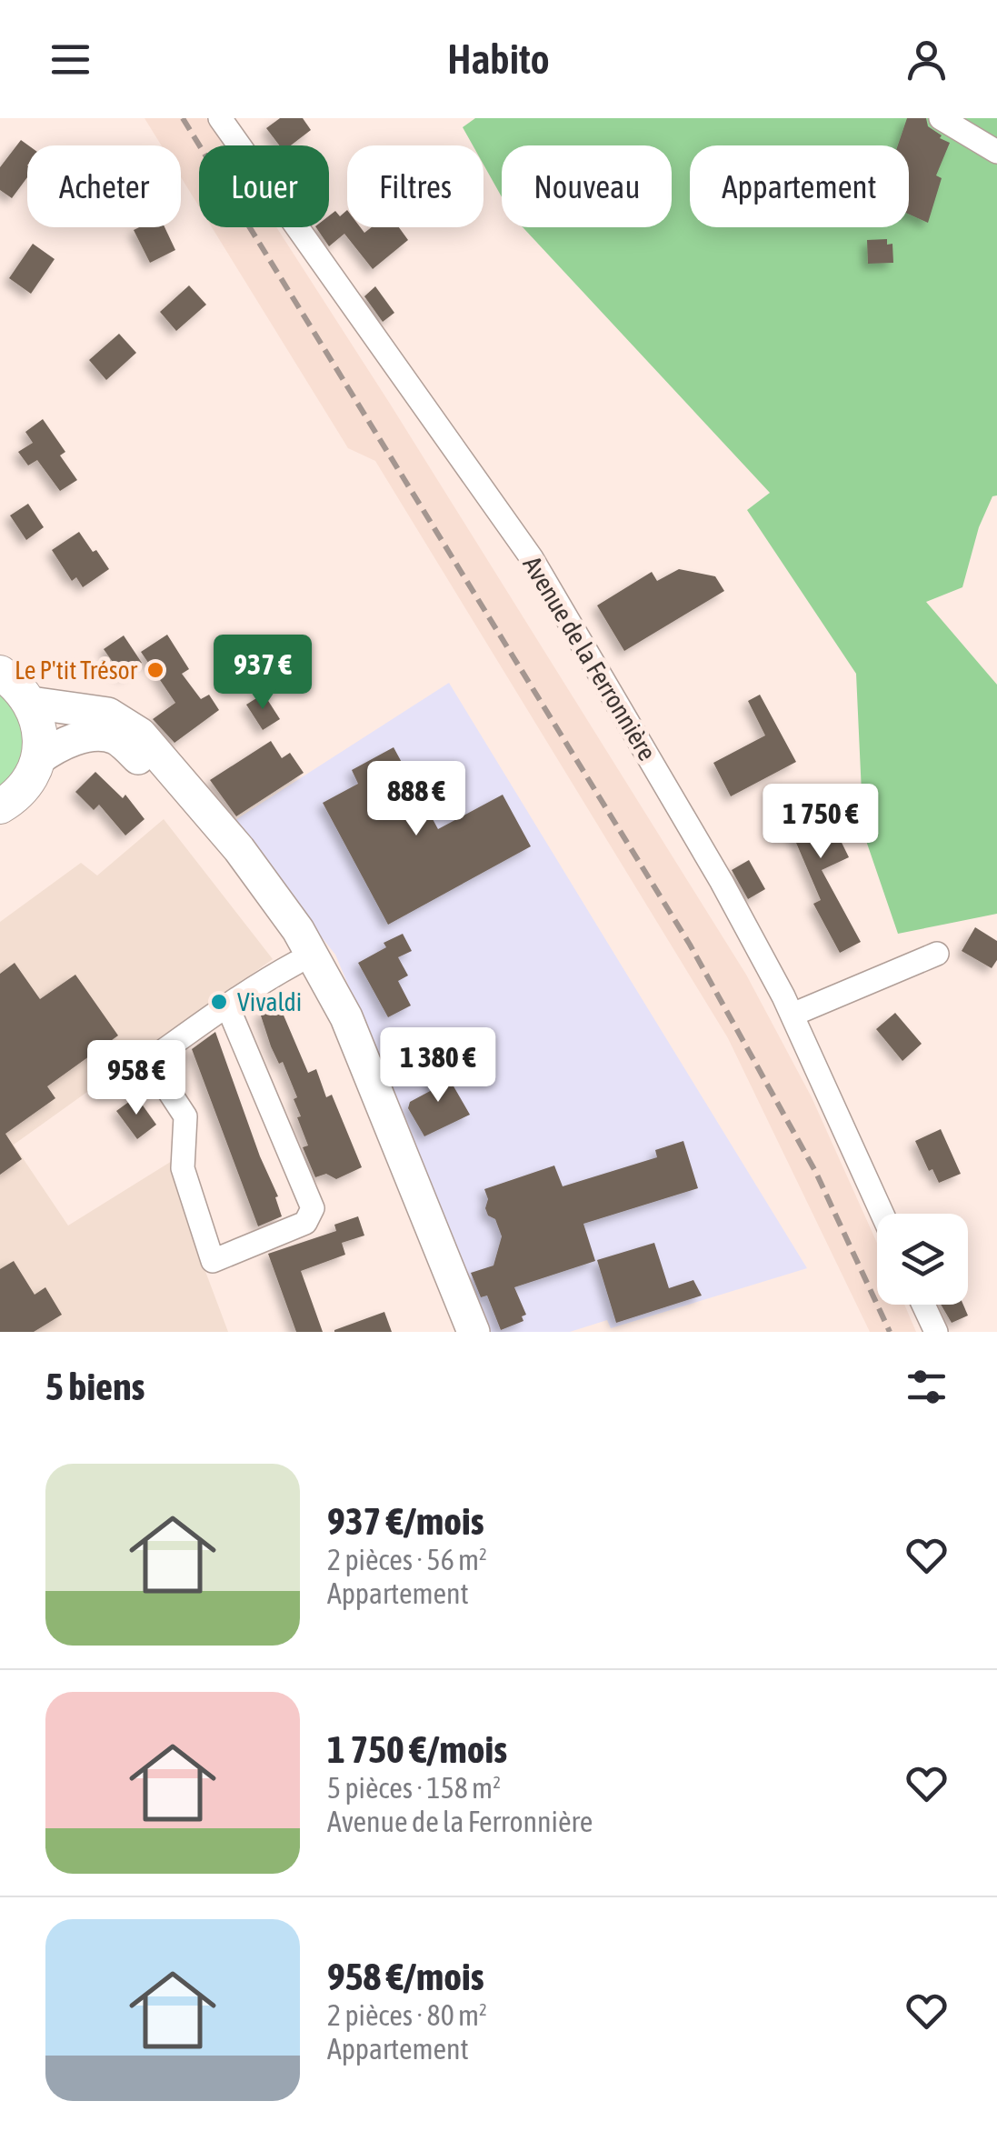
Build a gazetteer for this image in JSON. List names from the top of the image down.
{
  "streets": {
    "street": ["Avenue de la Ferronnière"]
  },
  "places": ["Le P'tit Trésor", "Vivaldi"],
  "page": {
    "header": "Habito",
    "chip": [
      "Acheter",
      "Louer",
      "Filtres",
      "Nouveau",
      "Appartement"
    ],
    "price": [
      "937 €",
      "888 €",
      "1 750 €",
      "1 380 €",
      "958 €"
    ],
    "heading": "5 biens",
    "list": [
      {
        "name": "937 €/mois",
        "note": "2 pièces · 56 m² · Appartement"
      },
      {
        "name": "1 750 €/mois",
        "note": "5 pièces · 158 m² · Avenue de la Ferronnière"
      },
      {
        "name": "958 €/mois",
        "note": "2 pièces · 80 m² · Appartement"
      }
    ]
  }
}
